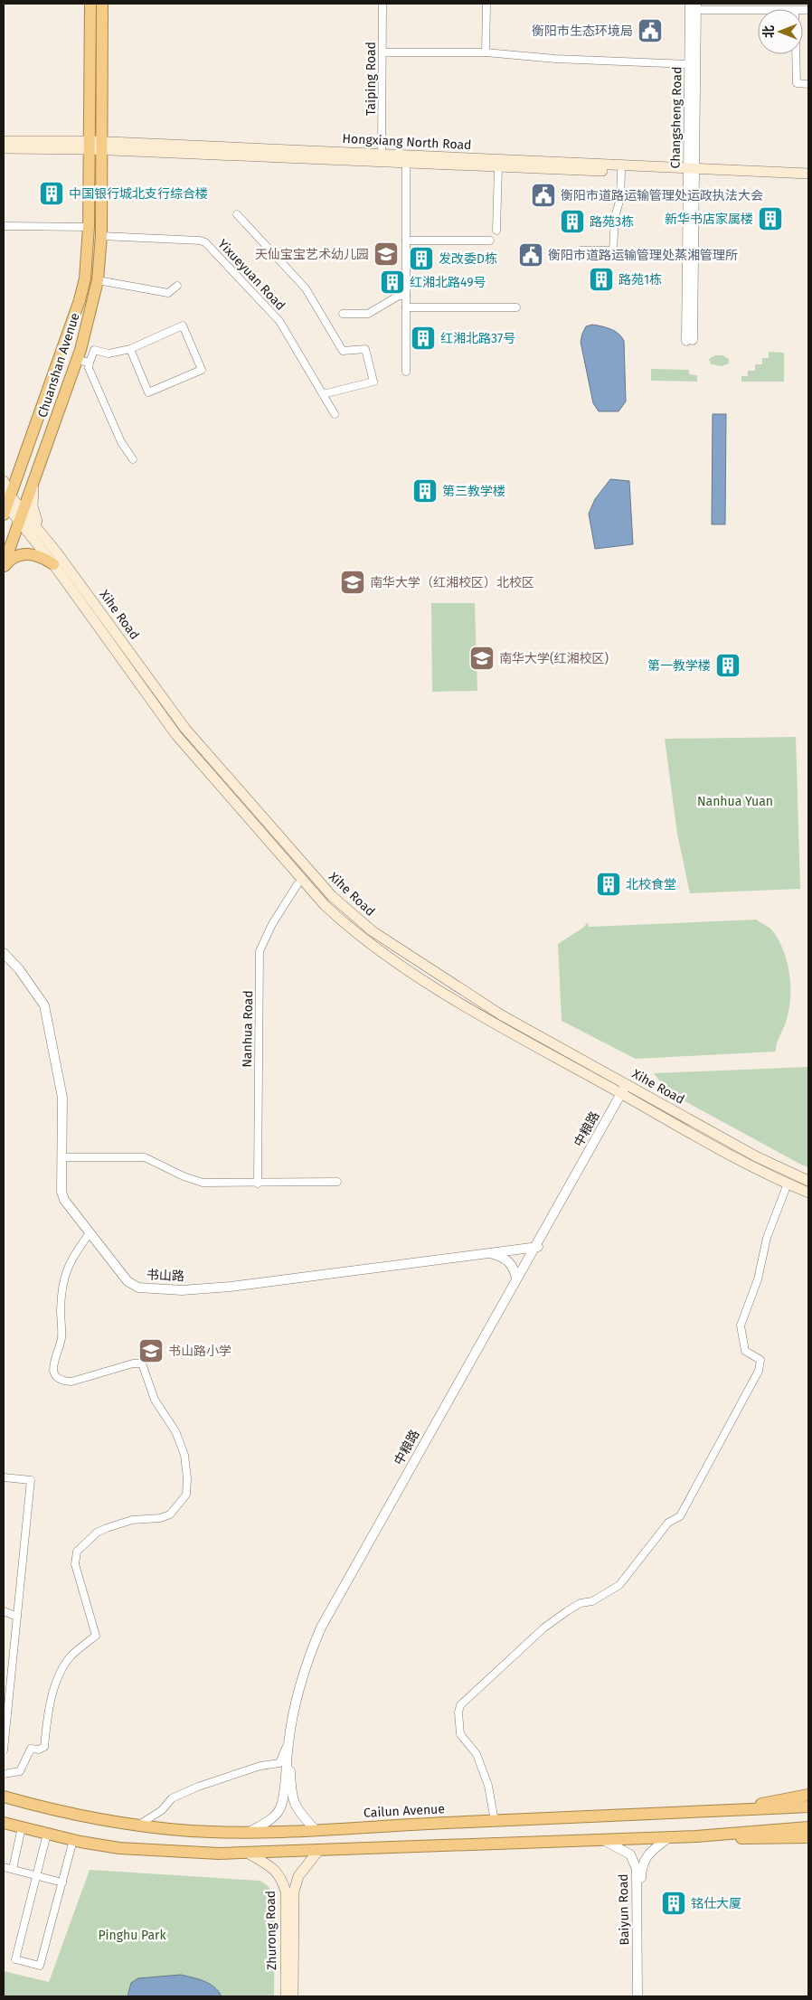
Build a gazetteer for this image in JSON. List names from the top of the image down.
{
  "streets": {
    "highway": ["Chuanshan Avenue", "Cailun Avenue"],
    "main road": ["Hongxiang North Road", "Xihe Road", "Zhurong Road"],
    "street": [
      "Taiping Road",
      "Changsheng Road",
      "Yixueyuan Road",
      "Nanhua Road",
      "中粮路",
      "书山路",
      "Baiyun Road"
    ]
  },
  "crossings": [
    ["Taiping Road", "Hongxiang North Road"],
    ["Changsheng Road", "Hongxiang North Road"],
    ["Hongxiang North Road", "Chuanshan Avenue"],
    ["Yixueyuan Road", "Chuanshan Avenue"],
    ["Chuanshan Avenue", "Xihe Road"],
    ["Xihe Road", "中粮路"],
    ["中粮路", "书山路"],
    ["中粮路", "Cailun Avenue"]
  ],
  "parks": ["Nanhua Yuan", "Pinghu Park"],
  "places": {
    "public building": ["衡阳市生态环境局", "衡阳市道路运输管理处运政执法大会", "衡阳市道路运输管理处蒸湘管理所"],
    "building": [
      "中国银行城北支行综合楼",
      "新华书店家属楼",
      "路苑3栋",
      "发改委D栋",
      "路苑1栋",
      "红湘北路49号",
      "红湘北路37号",
      "第三教学楼",
      "第一教学楼",
      "北校食堂",
      "铭仕大厦"
    ],
    "school or university": [
      "天仙宝宝艺术幼儿园",
      "南华大学（红湘校区）北校区",
      "南华大学(红湘校区)",
      "书山路小学"
    ]
  },
  "north": "left"
}
